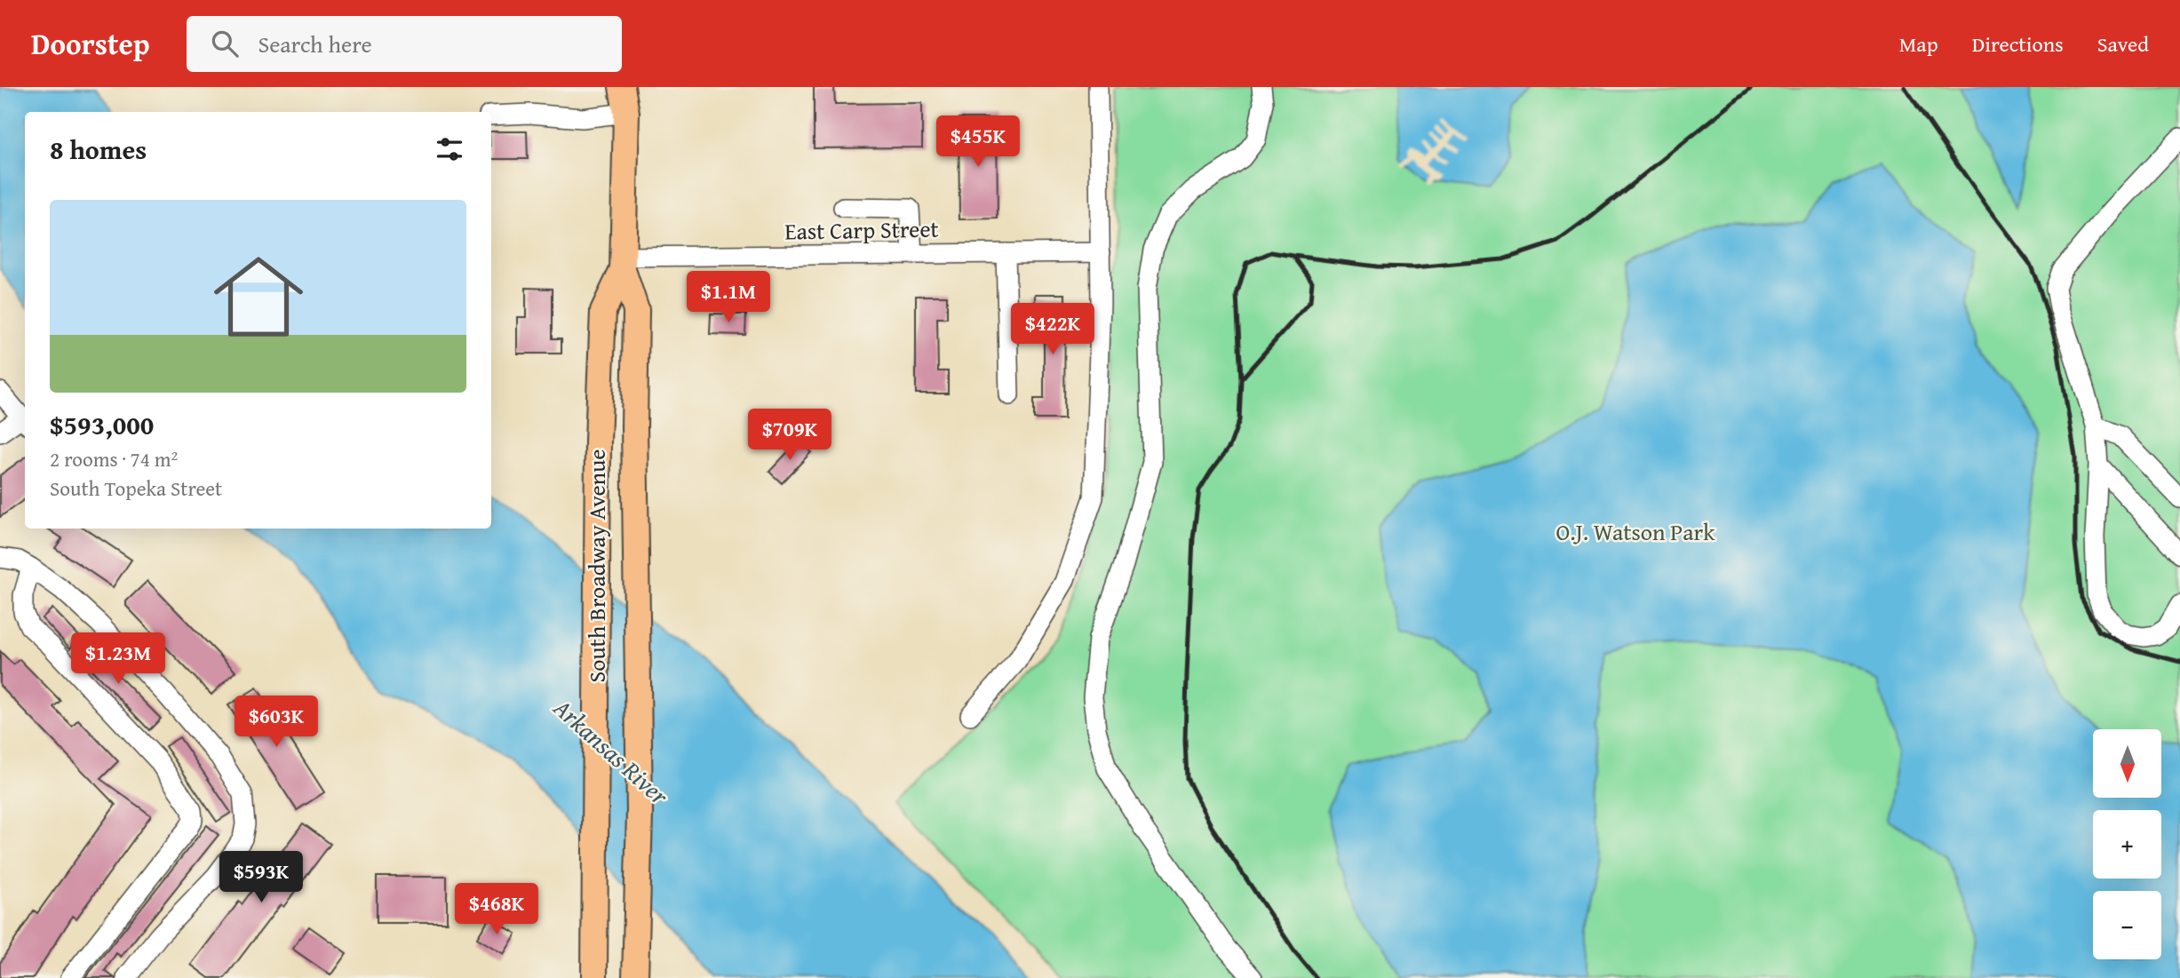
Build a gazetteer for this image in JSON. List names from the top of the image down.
{
  "streets": {
    "main road": ["South Broadway Avenue"],
    "street": ["East Carp Street"]
  },
  "crossings": [
    ["East Carp Street", "South Broadway Avenue"]
  ],
  "water": ["Arkansas River"],
  "parks": ["O.J. Watson Park"],
  "north": "bottom",
  "page": {
    "header": "Doorstep",
    "search": "Search here",
    "nav": ["Map", "Directions", "Saved"],
    "heading": "8 homes",
    "price": [
      "$455K",
      "$1.1M",
      "$422K",
      "$709K",
      "$1.23M",
      "$603K",
      "$593K",
      "$468K"
    ],
    "list": [
      {
        "name": "$593,000",
        "note": "2 rooms · 74 m² · South Topeka Street"
      }
    ],
    "map_buttons": ["+", "−"]
  }
}
